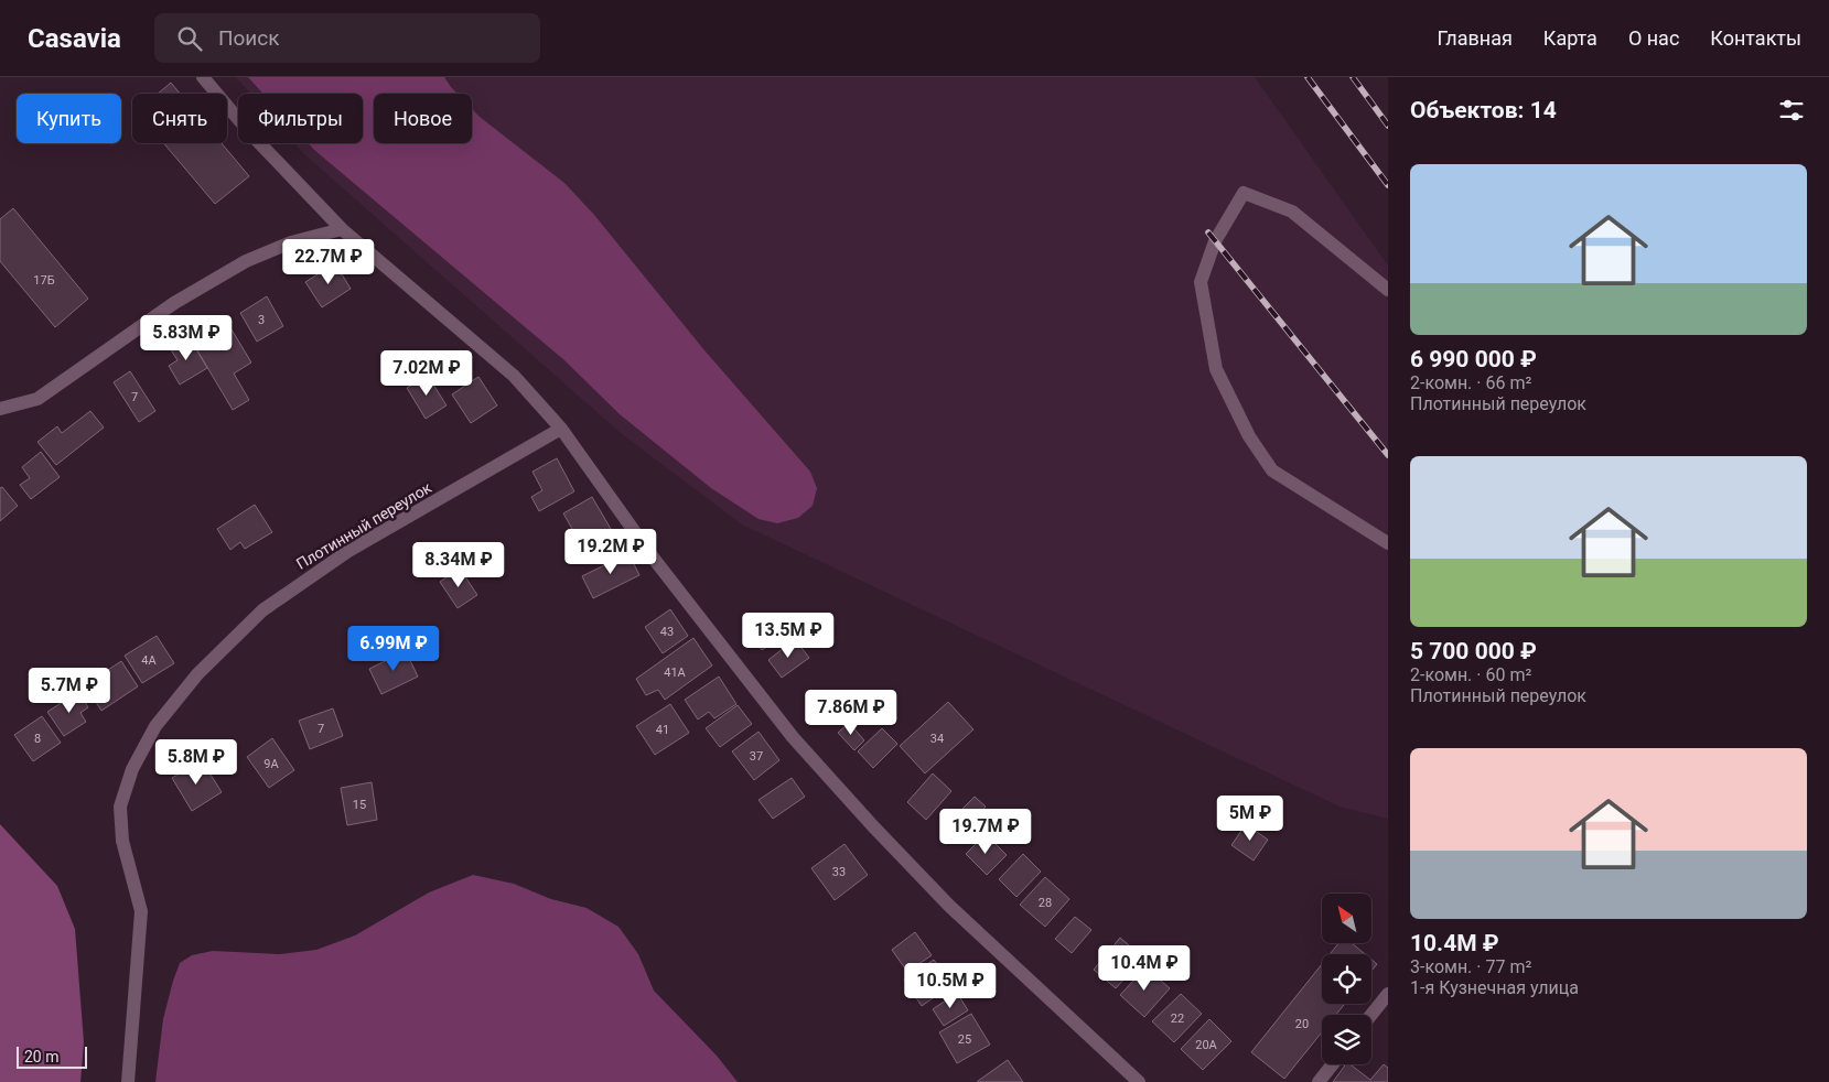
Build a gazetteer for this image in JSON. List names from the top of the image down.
{
  "streets": {
    "street": ["Плотинный переулок"]
  },
  "house_numbers": [
    "17Б",
    "3",
    "7",
    "43",
    "4А",
    "41А",
    "7",
    "41",
    "8",
    "34",
    "37",
    "9А",
    "15",
    "33",
    "28",
    "22",
    "20",
    "25",
    "20А"
  ],
  "scale_bar": "20 m",
  "north": "top left",
  "page": {
    "header": "Casavia",
    "search": "Поиск",
    "nav": [
      "Главная",
      "Карта",
      "О нас",
      "Контакты"
    ],
    "heading": "Объектов: 14",
    "chip": [
      "Купить",
      "Снять",
      "Фильтры",
      "Новое"
    ],
    "list": [
      {
        "name": "6 990 000 ₽",
        "note": "2-комн. · 66 m² · Плотинный переулок"
      },
      {
        "name": "5 700 000 ₽",
        "note": "2-комн. · 60 m² · Плотинный переулок"
      },
      {
        "name": "10.4M ₽",
        "note": "3-комн. · 77 m² · 1-я Кузнечная улица"
      }
    ],
    "price": [
      "22.7M ₽",
      "5.83M ₽",
      "7.02M ₽",
      "19.2M ₽",
      "8.34M ₽",
      "13.5M ₽",
      "6.99M ₽",
      "5.7M ₽",
      "7.86M ₽",
      "5.8M ₽",
      "5M ₽",
      "19.7M ₽",
      "10.4M ₽",
      "10.5M ₽"
    ],
    "scale": "20 m"
  }
}
